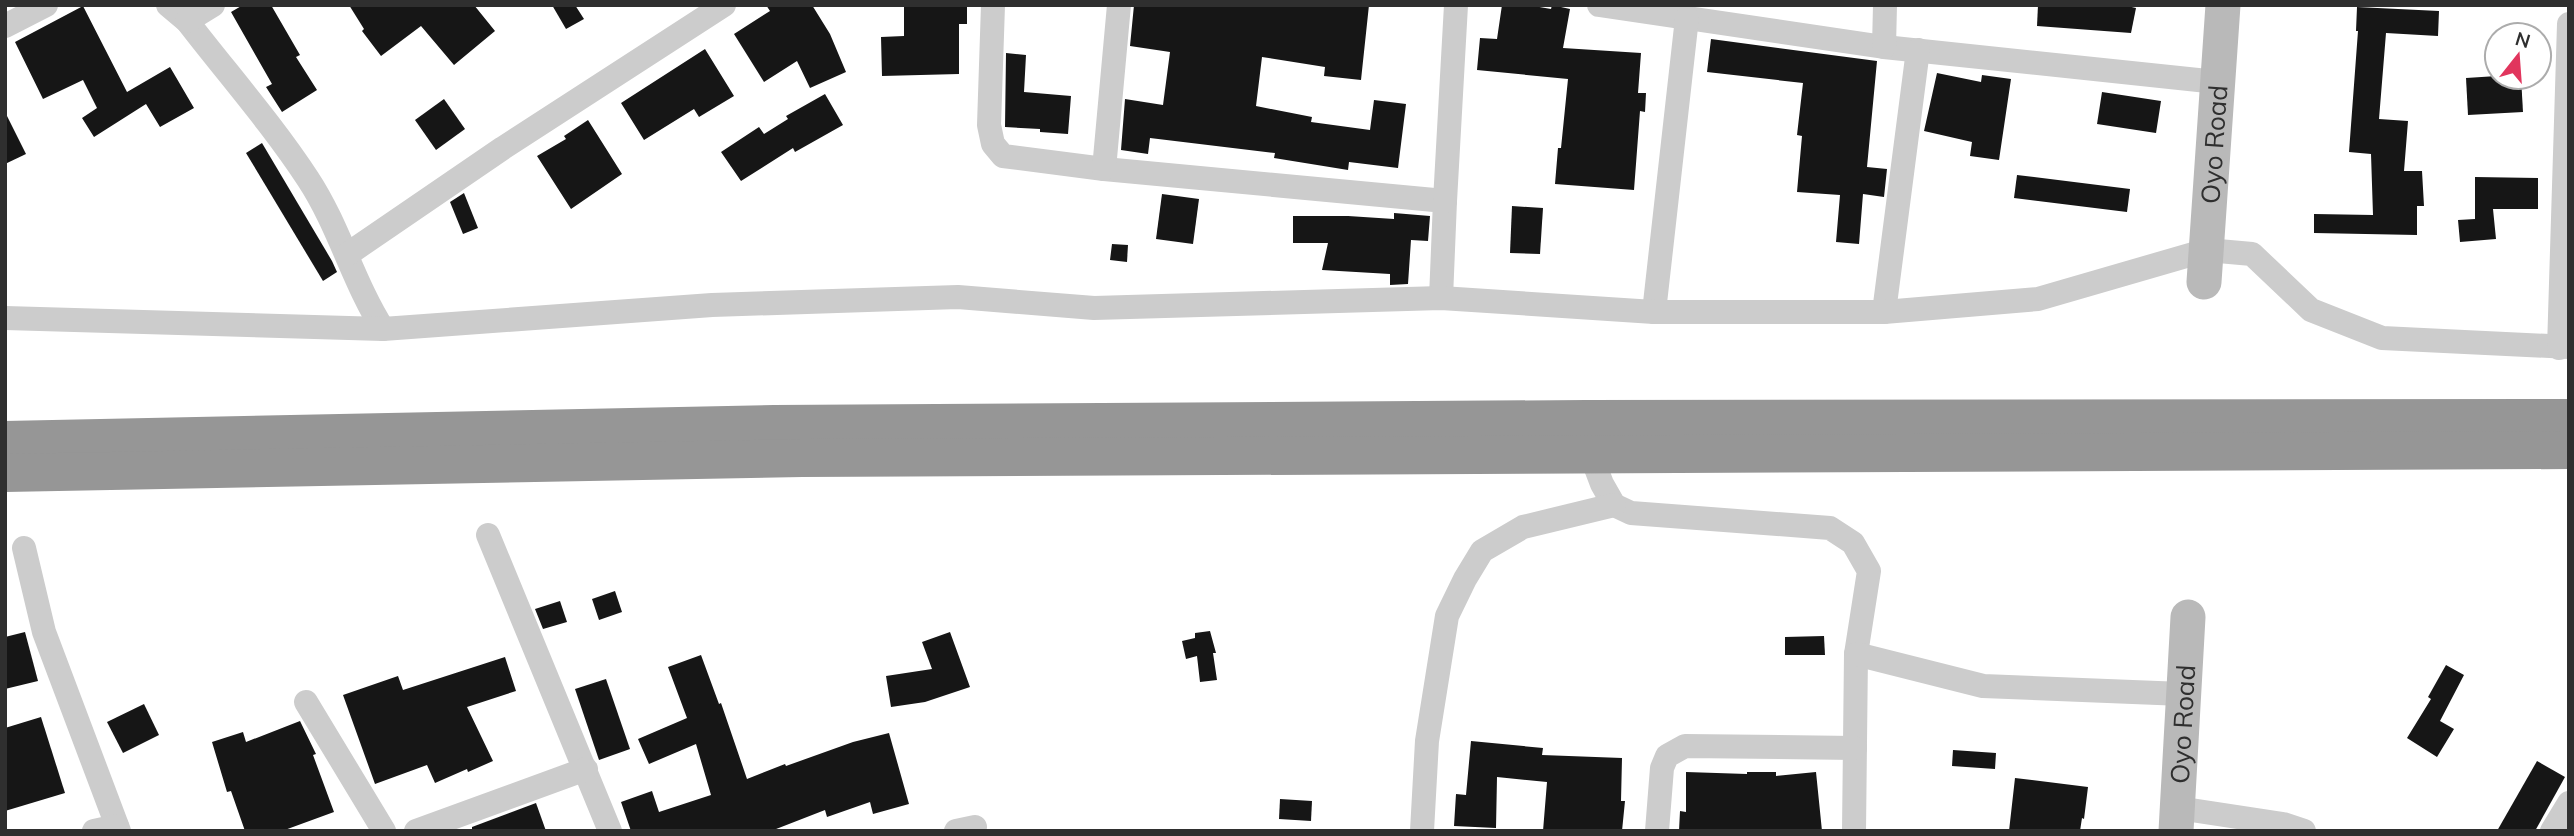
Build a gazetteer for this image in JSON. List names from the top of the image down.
{
  "streets": {
    "street": ["Oyo Road"]
  },
  "north": "top"
}
